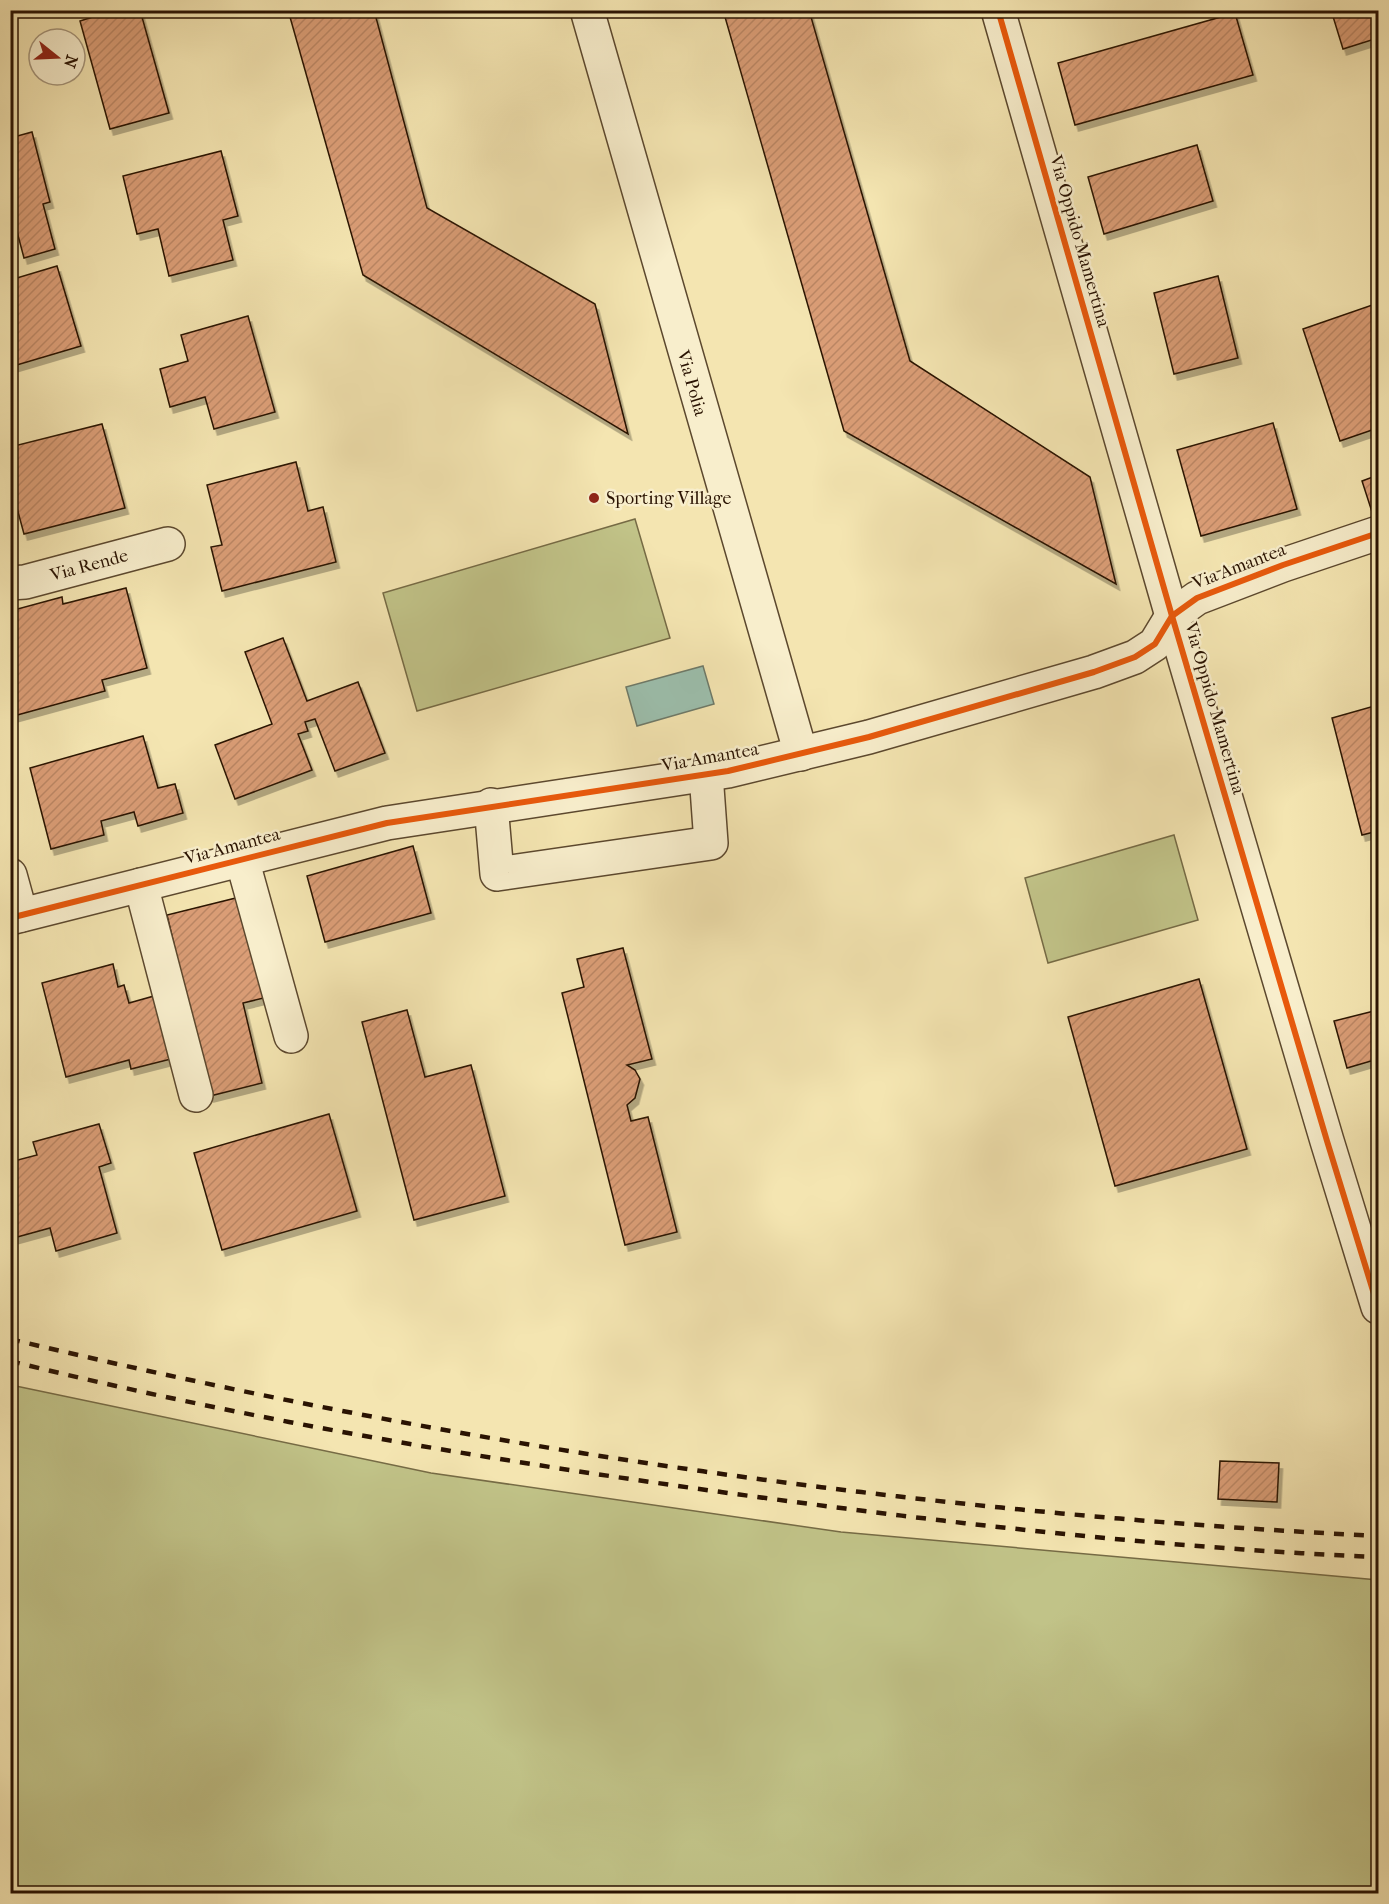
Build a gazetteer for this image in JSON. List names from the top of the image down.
{
  "streets": {
    "street": [
      "Via Oppido Mamertina",
      "Via Polia",
      "Via Rende",
      "Via Amantea"
    ]
  },
  "crossings": [
    ["Via Oppido Mamertina", "Via Amantea"],
    ["Via Polia", "Via Amantea"]
  ],
  "places": ["Sporting Village"],
  "north": "right"
}
